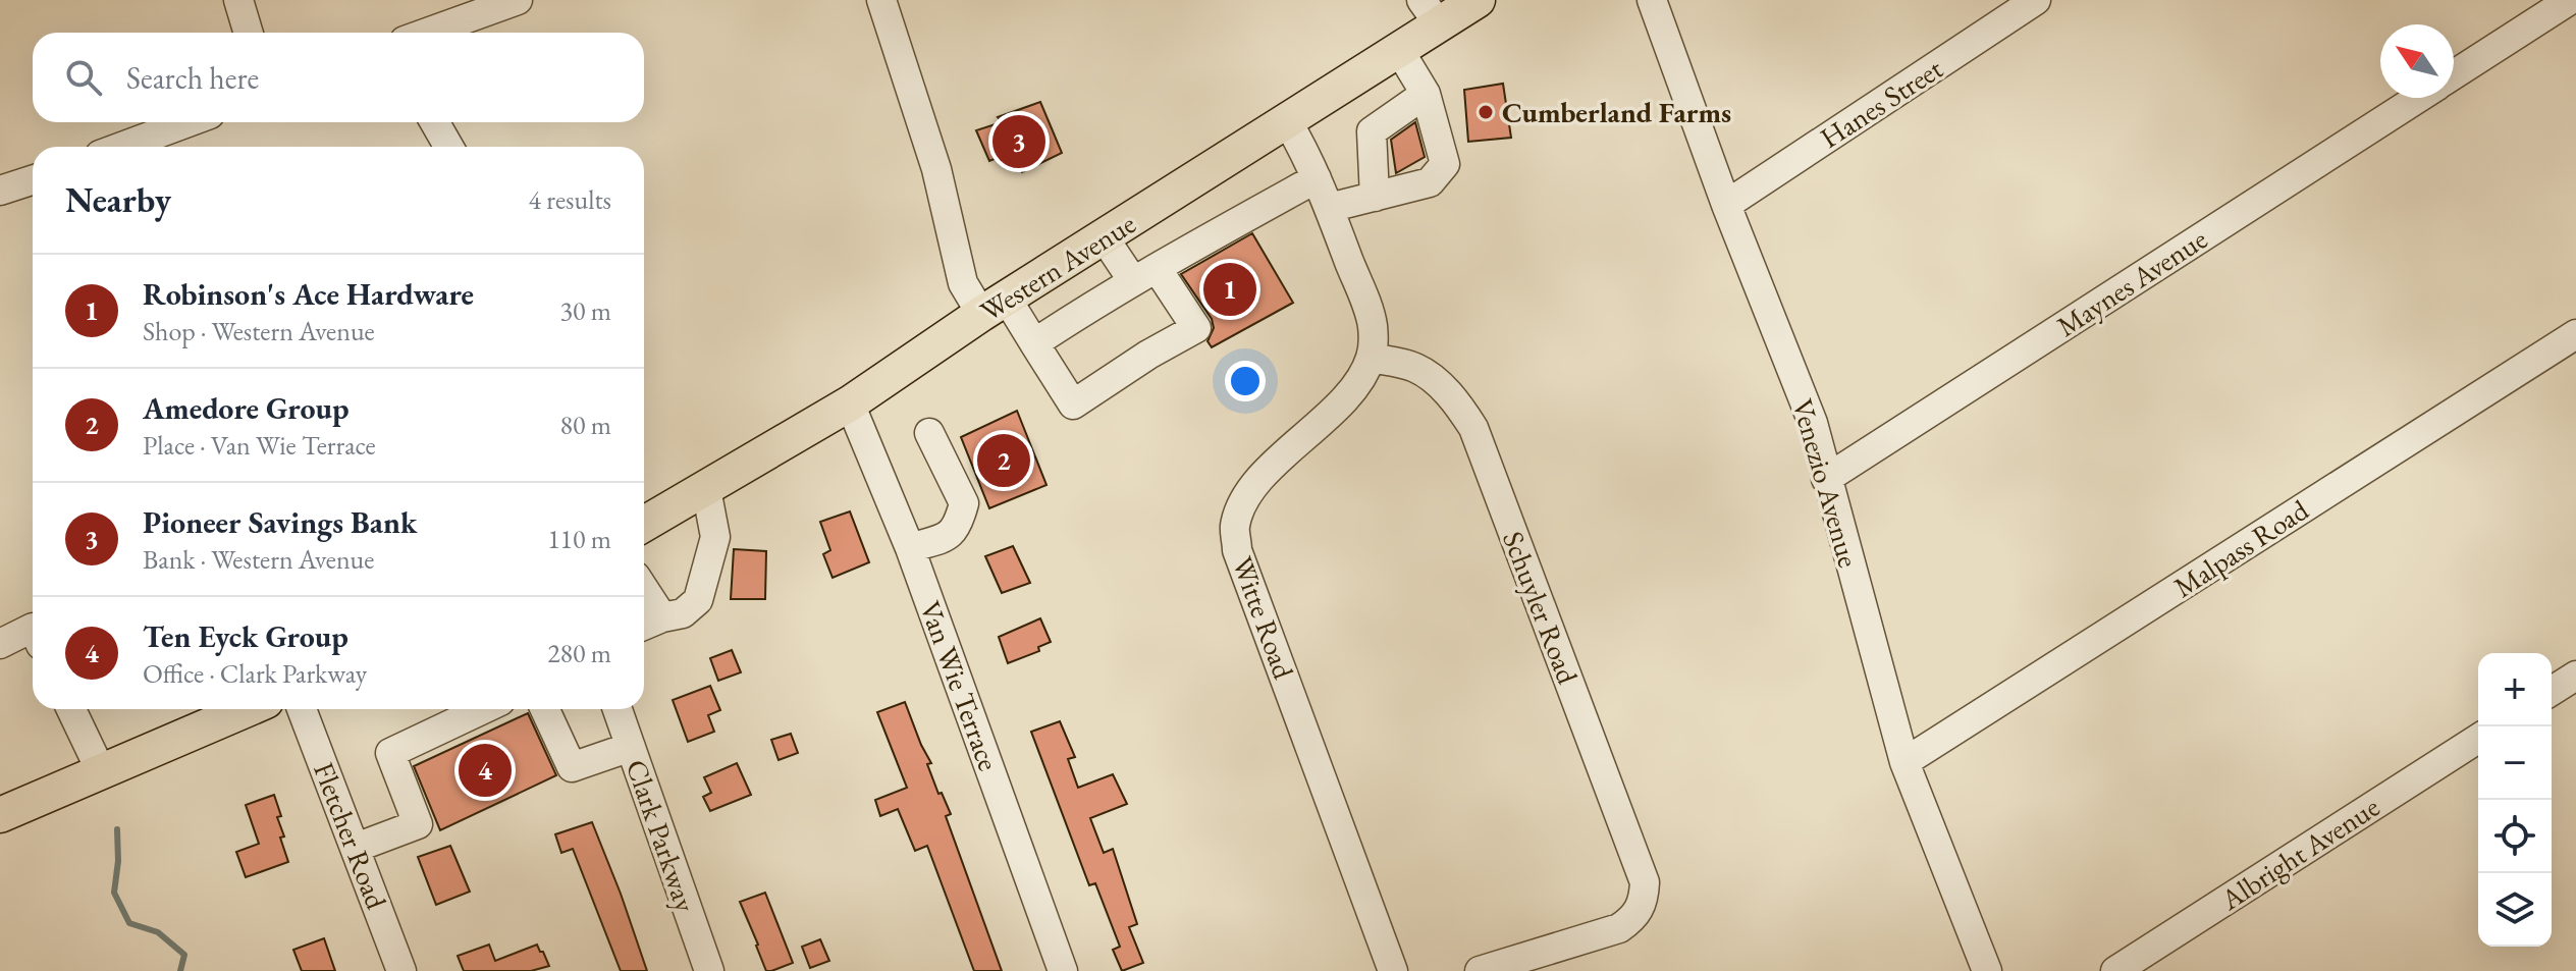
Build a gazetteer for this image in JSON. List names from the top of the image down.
{
  "streets": {
    "main road": ["Western Avenue"],
    "street": [
      "Hanes Street",
      "Maynes Avenue",
      "Venezio Avenue",
      "Malpass Road",
      "Schuyler Road",
      "Witte Road",
      "Van Wie Terrace",
      "Fletcher Road",
      "Clark Parkway",
      "Albright Avenue"
    ]
  },
  "crossings": [
    ["Hanes Street", "Venezio Avenue"],
    ["Western Avenue", "Van Wie Terrace"],
    ["Maynes Avenue", "Venezio Avenue"],
    ["Venezio Avenue", "Malpass Road"],
    ["Schuyler Road", "Witte Road"]
  ],
  "places": ["Cumberland Farms"],
  "north": "top left",
  "page": {
    "search": "Search here",
    "pins": [
      "3",
      "1",
      "2",
      "4"
    ],
    "heading": ["Nearby", "4 results"],
    "list": [
      {
        "mark": "1",
        "name": "Robinson's Ace Hardware",
        "note": "Shop · Western Avenue",
        "value": "30 m"
      },
      {
        "mark": "2",
        "name": "Amedore Group",
        "note": "Place · Van Wie Terrace",
        "value": "80 m"
      },
      {
        "mark": "3",
        "name": "Pioneer Savings Bank",
        "note": "Bank · Western Avenue",
        "value": "110 m"
      },
      {
        "mark": "4",
        "name": "Ten Eyck Group",
        "note": "Office · Clark Parkway",
        "value": "280 m"
      }
    ],
    "map_buttons": ["+", "−"]
  }
}
